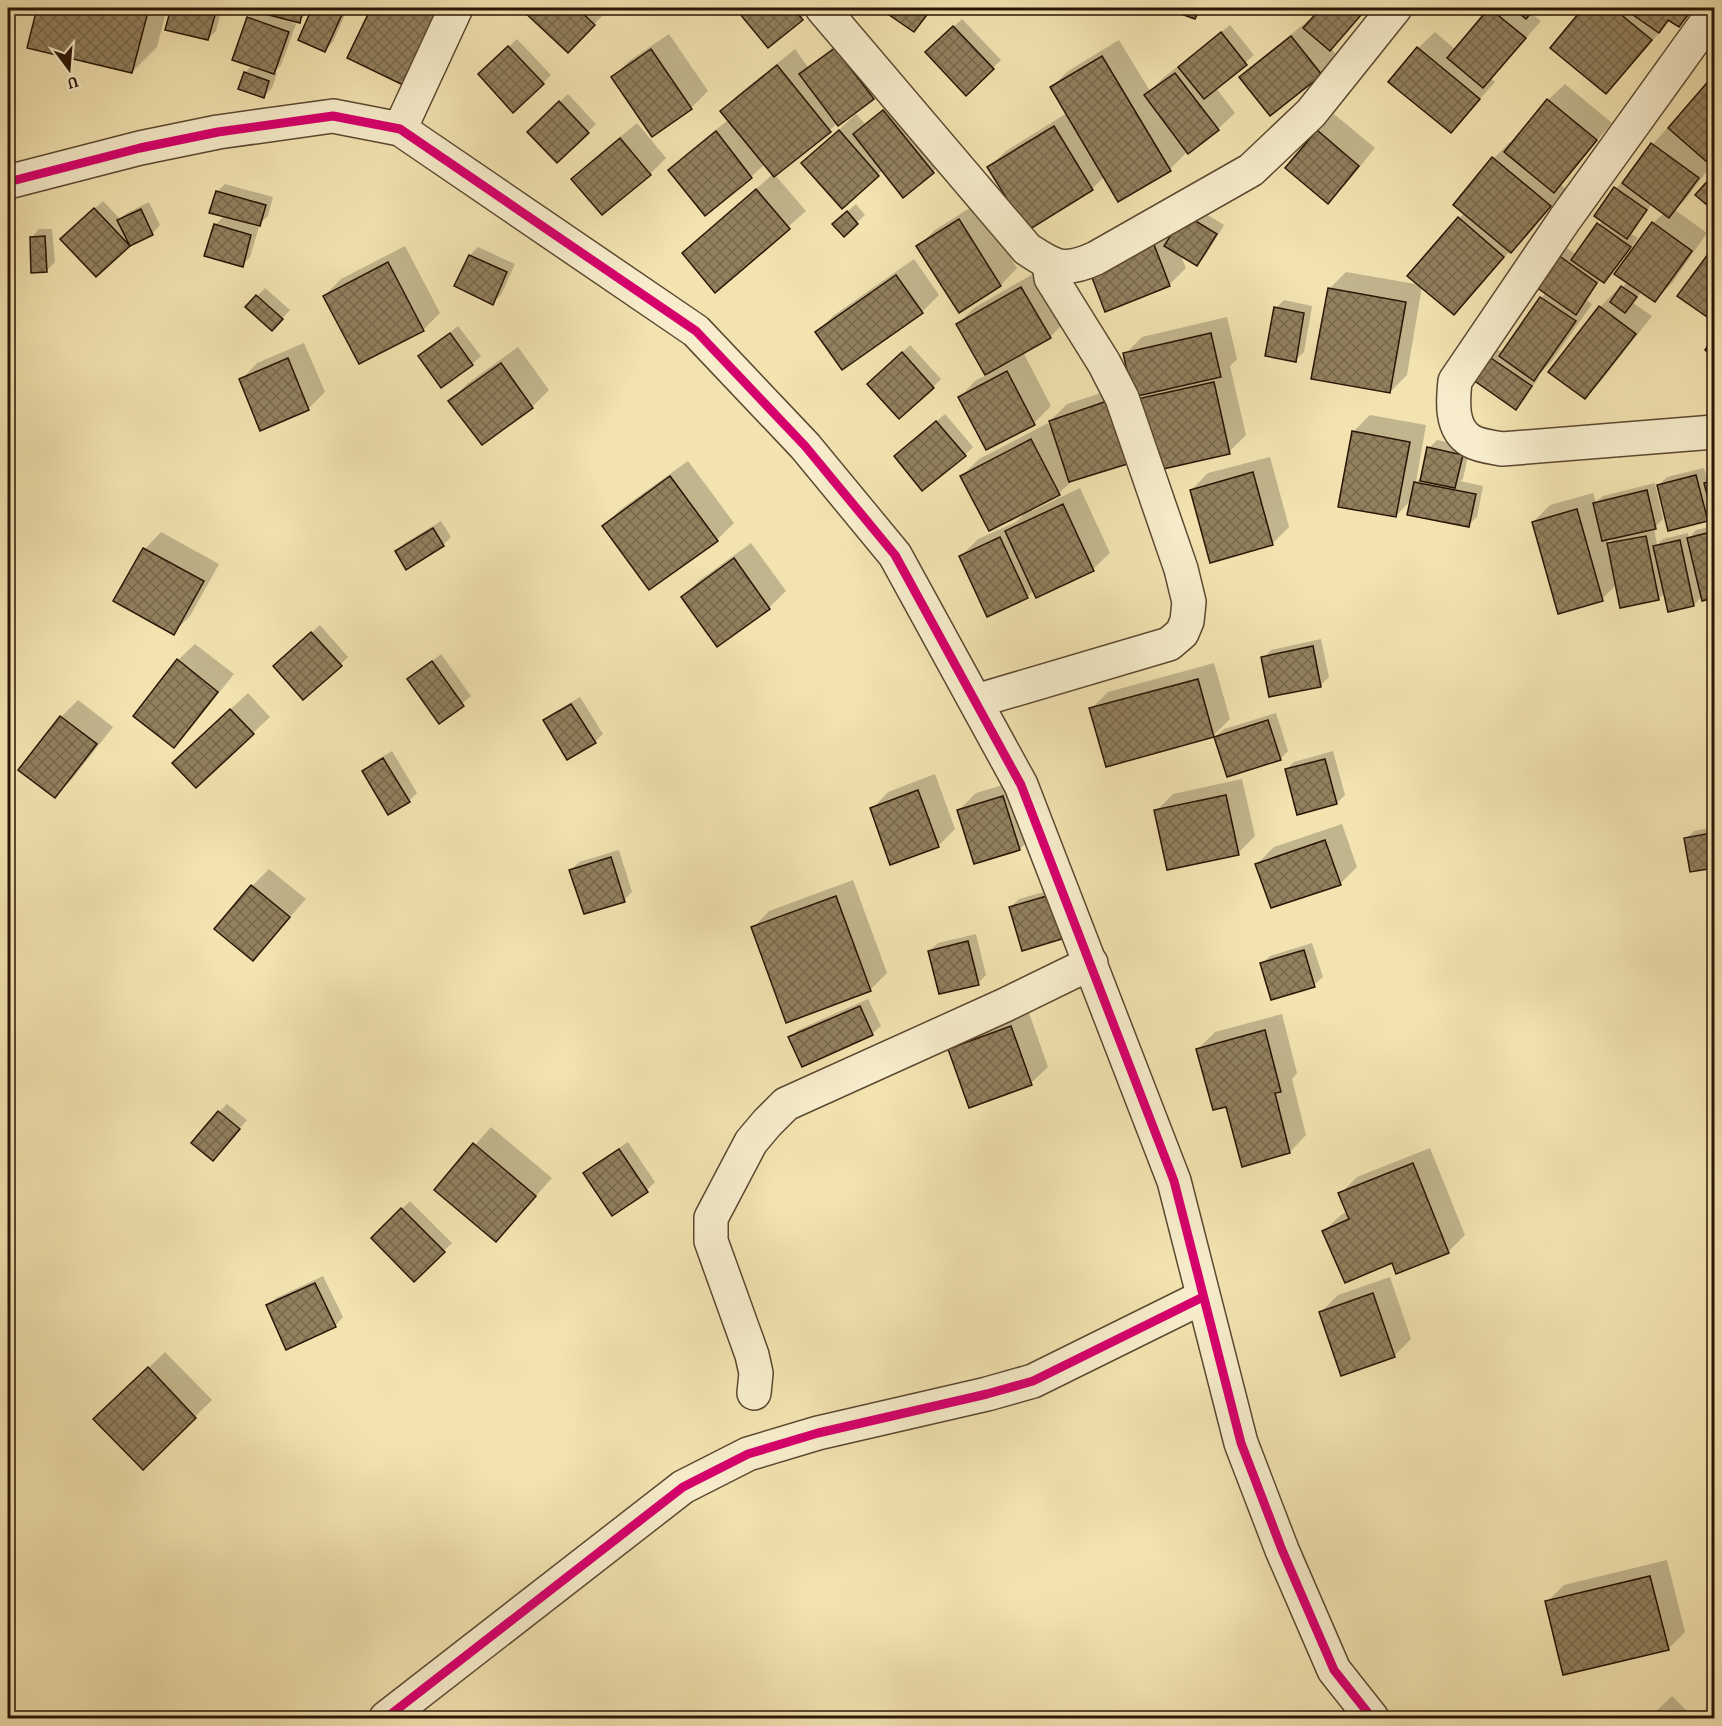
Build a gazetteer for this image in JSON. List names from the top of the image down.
{
  "north": "bottom"
}
